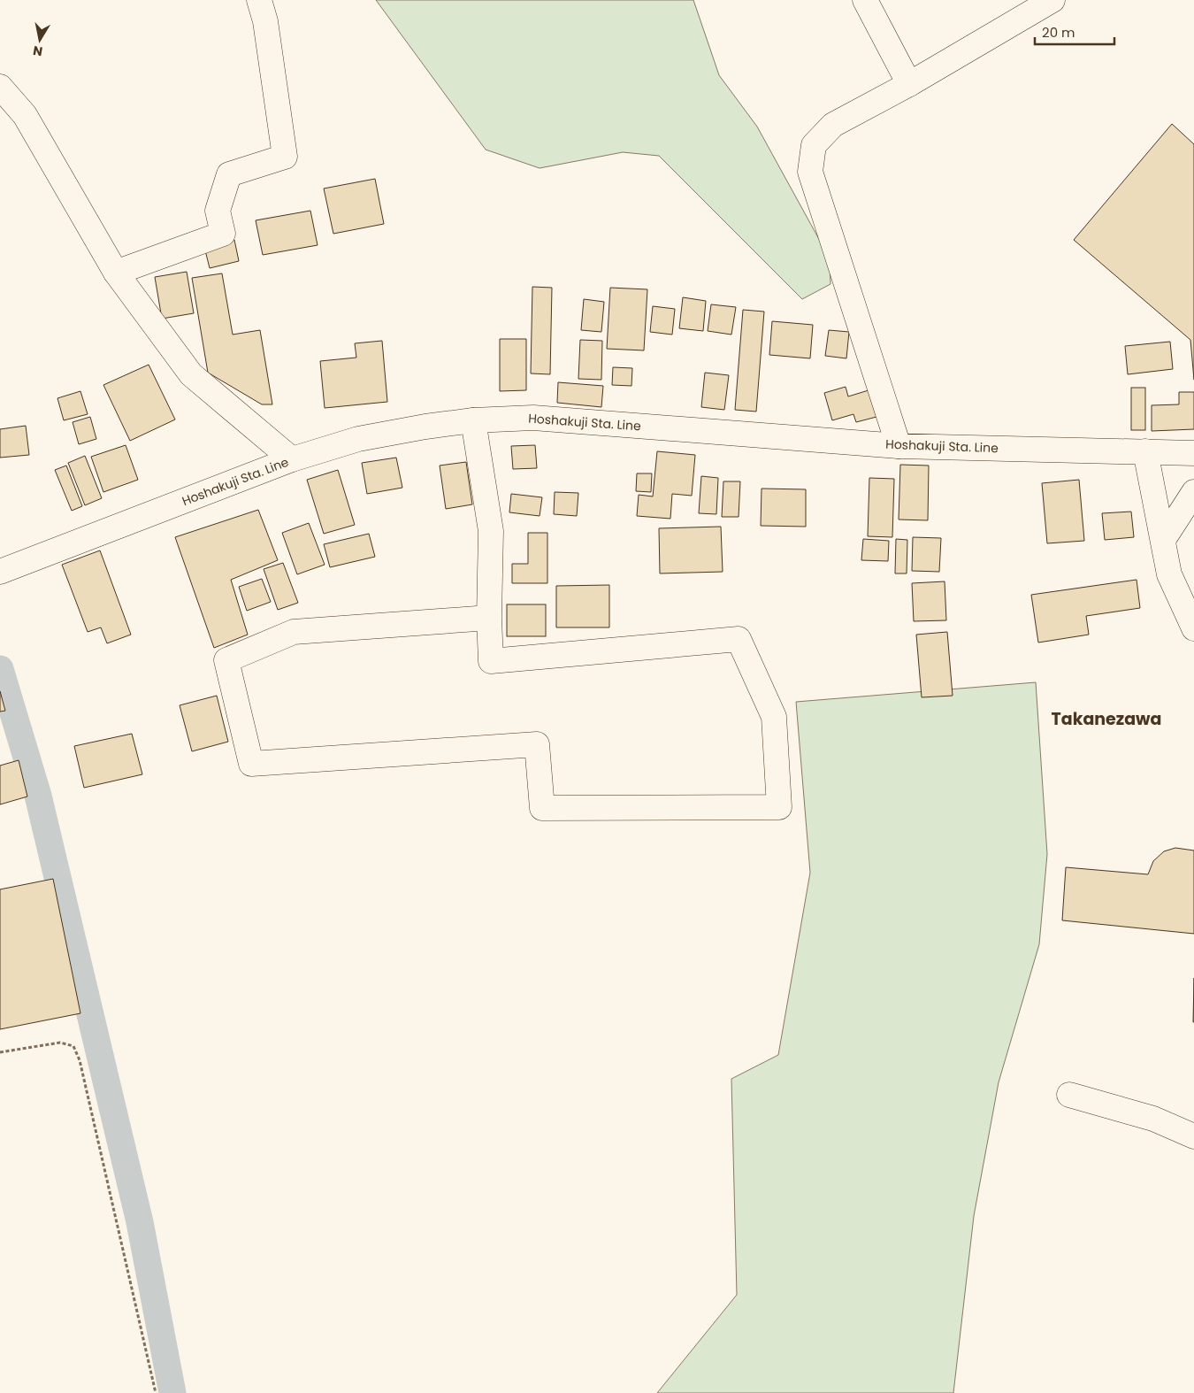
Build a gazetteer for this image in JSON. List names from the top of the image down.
{
  "streets": {
    "street": ["Hoshakuji Sta. Line"]
  },
  "districts": ["Takanezawa"],
  "scale_bar": "20 m",
  "north": "bottom"
}
